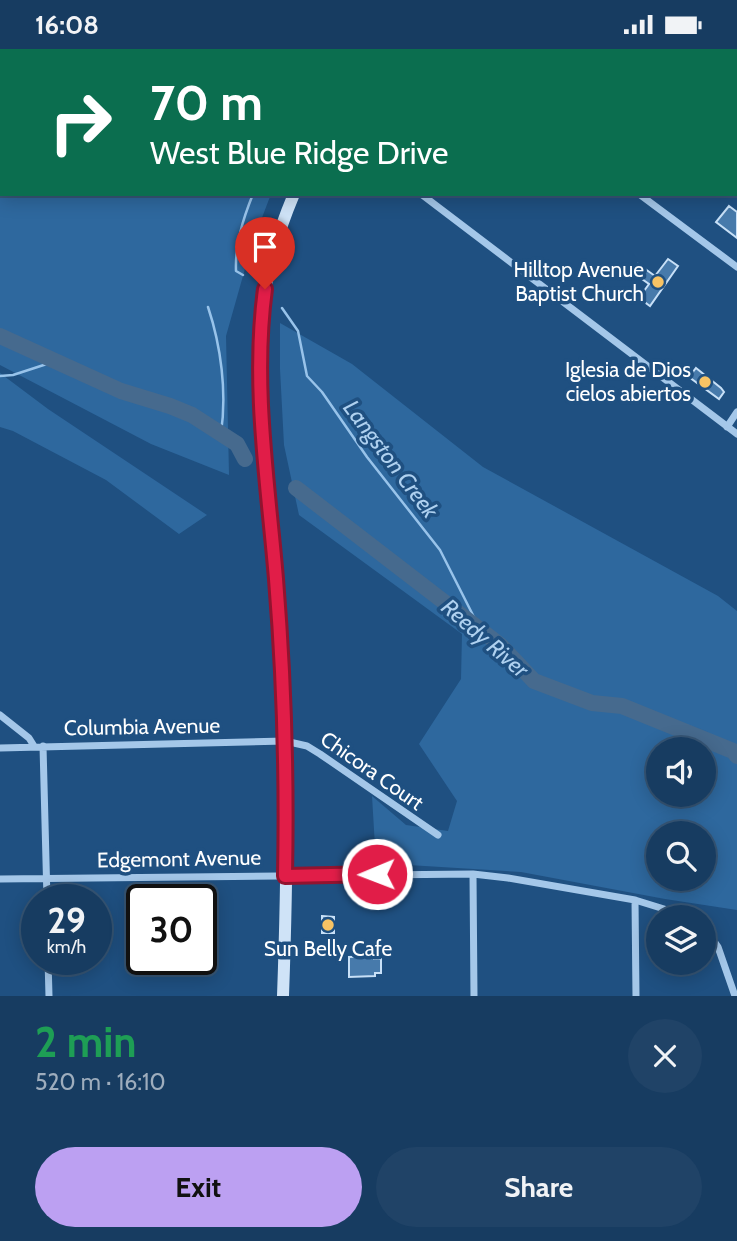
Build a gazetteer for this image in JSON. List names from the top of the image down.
{
  "streets": {
    "street": ["Columbia Avenue", "Chicora Court", "Edgemont Avenue"]
  },
  "crossings": [
    ["Columbia Avenue", "Chicora Court"]
  ],
  "water": ["Langston Creek", "Reedy River"],
  "places": ["Hilltop Avenue Baptist Church", "Iglesia de Dios cielos abiertos", "Sun Belly Cafe"],
  "page": {
    "status": "16:08",
    "turn": ["70 m", "West Blue Ridge Drive"],
    "speed": "29 km/h",
    "limit": "30",
    "heading": ["2 min", "520 m · 16:10"],
    "buttons": ["Exit", "Share"]
  }
}
